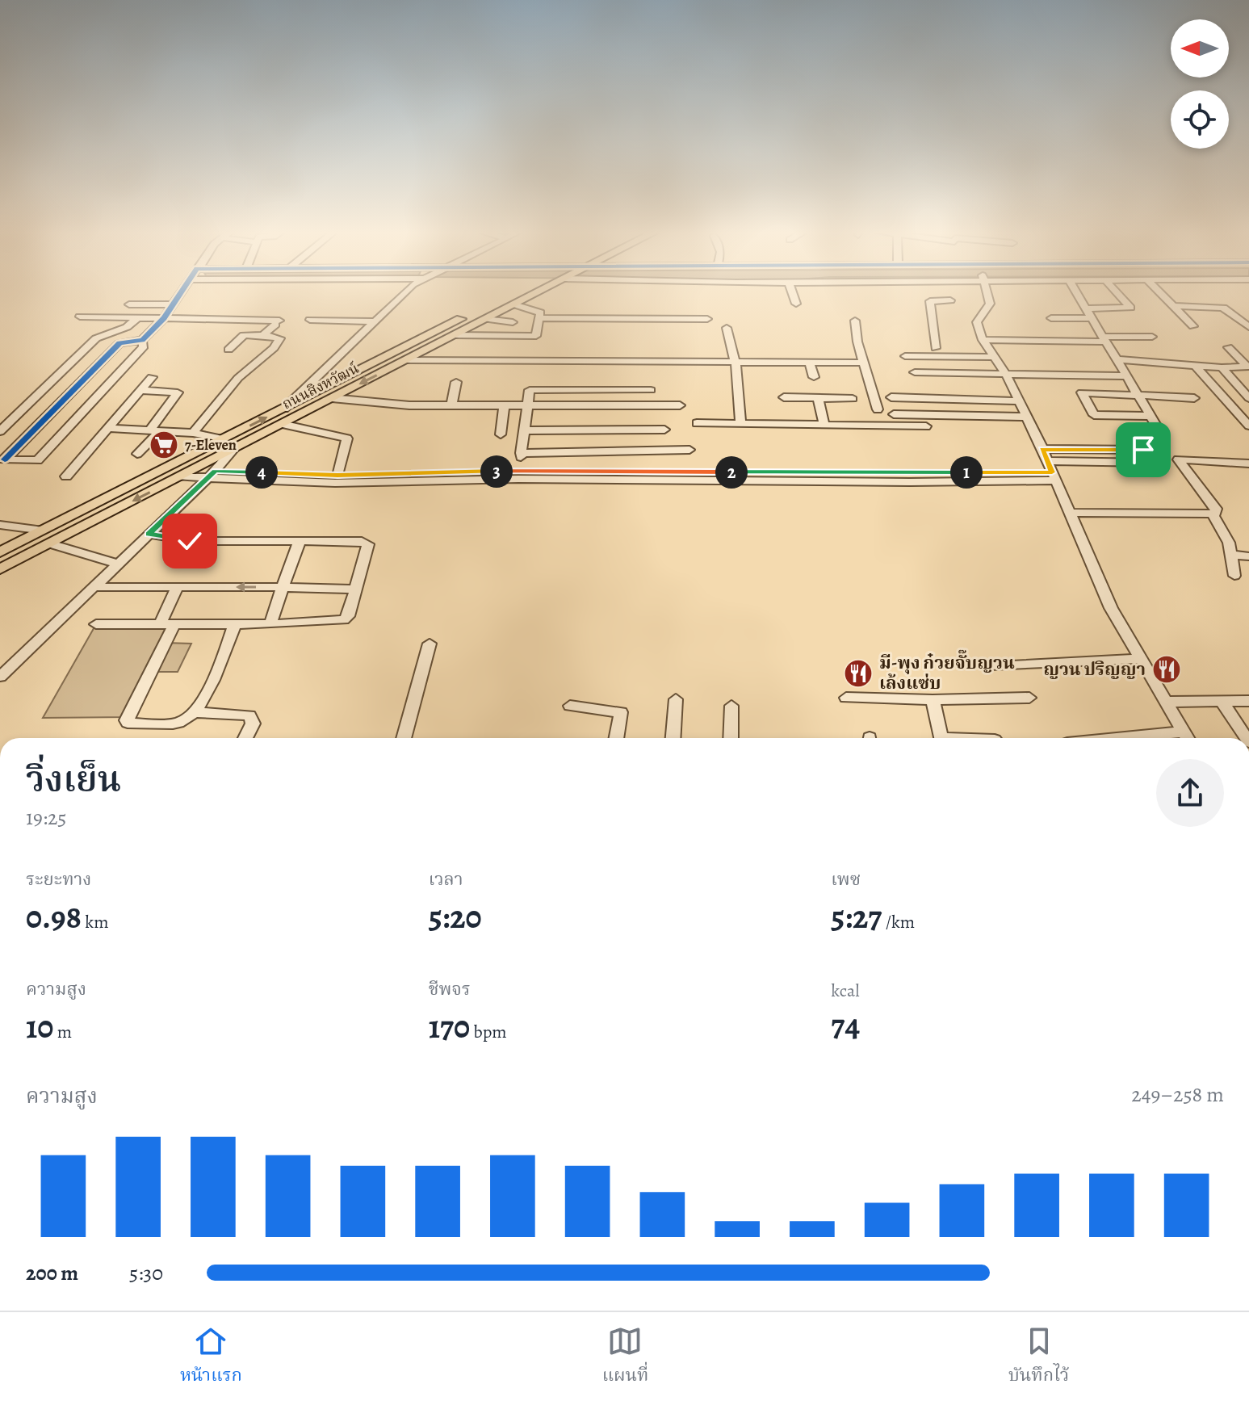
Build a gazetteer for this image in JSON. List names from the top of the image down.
{
  "streets": {
    "main road": ["ถนนสิงหวัฒน์"]
  },
  "places": {
    "supermarket": ["7-Eleven"],
    "restaurant": ["ญวน ปริญญา", "มี-พุง ก๋วยจั๊บญวน เล้งแซ่บ"]
  },
  "north": "left",
  "page": {
    "pins": [
      "3",
      "1",
      "2",
      "4"
    ],
    "heading": ["วิ่งเย็น", "19:25"],
    "stats": [
      ["ระยะทาง", "0.98 km"],
      ["เวลา", "5:20"],
      ["เพซ", "5:27 /km"],
      ["ความสูง", "10 m"],
      ["ชีพจร", "170 bpm"],
      ["kcal", "74"]
    ],
    "chart": ["ความสูง", "249–258 m"],
    "list": [
      {
        "name": "200 m",
        "note": "5:30"
      }
    ],
    "tabs": ["หน้าแรก", "แผนที่", "บันทึกไว้"]
  }
}
